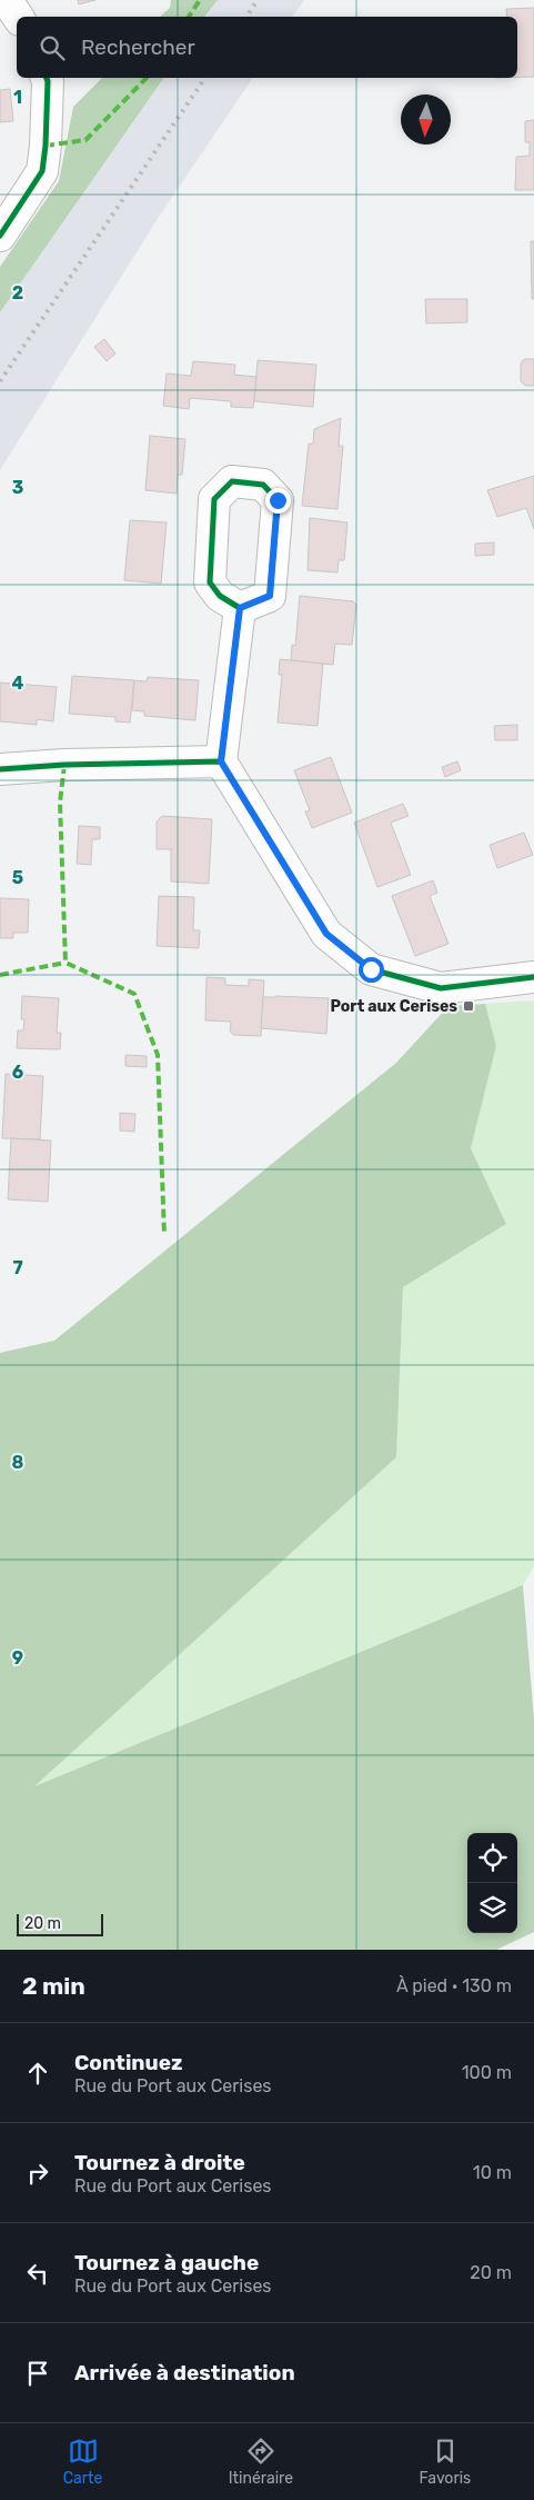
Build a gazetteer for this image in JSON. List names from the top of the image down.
{
  "places": {
    "transit": ["Port aux Cerises"]
  },
  "scale_bar": "20 m",
  "north": "bottom",
  "page": {
    "search": "Rechercher",
    "scale": "20 m",
    "heading": ["2 min", "À pied · 130 m"],
    "list": [
      ["Continuez", "Rue du Port aux Cerises", "100 m"],
      ["Tournez à droite", "Rue du Port aux Cerises", "10 m"],
      ["Tournez à gauche", "Rue du Port aux Cerises", "20 m"],
      "Arrivée à destination"
    ],
    "nav": ["Carte", "Itinéraire", "Favoris"]
  },
  "grid": {
    "rows": [
      "1",
      "2",
      "3",
      "4",
      "5",
      "6",
      "7",
      "8",
      "9"
    ]
  }
}
